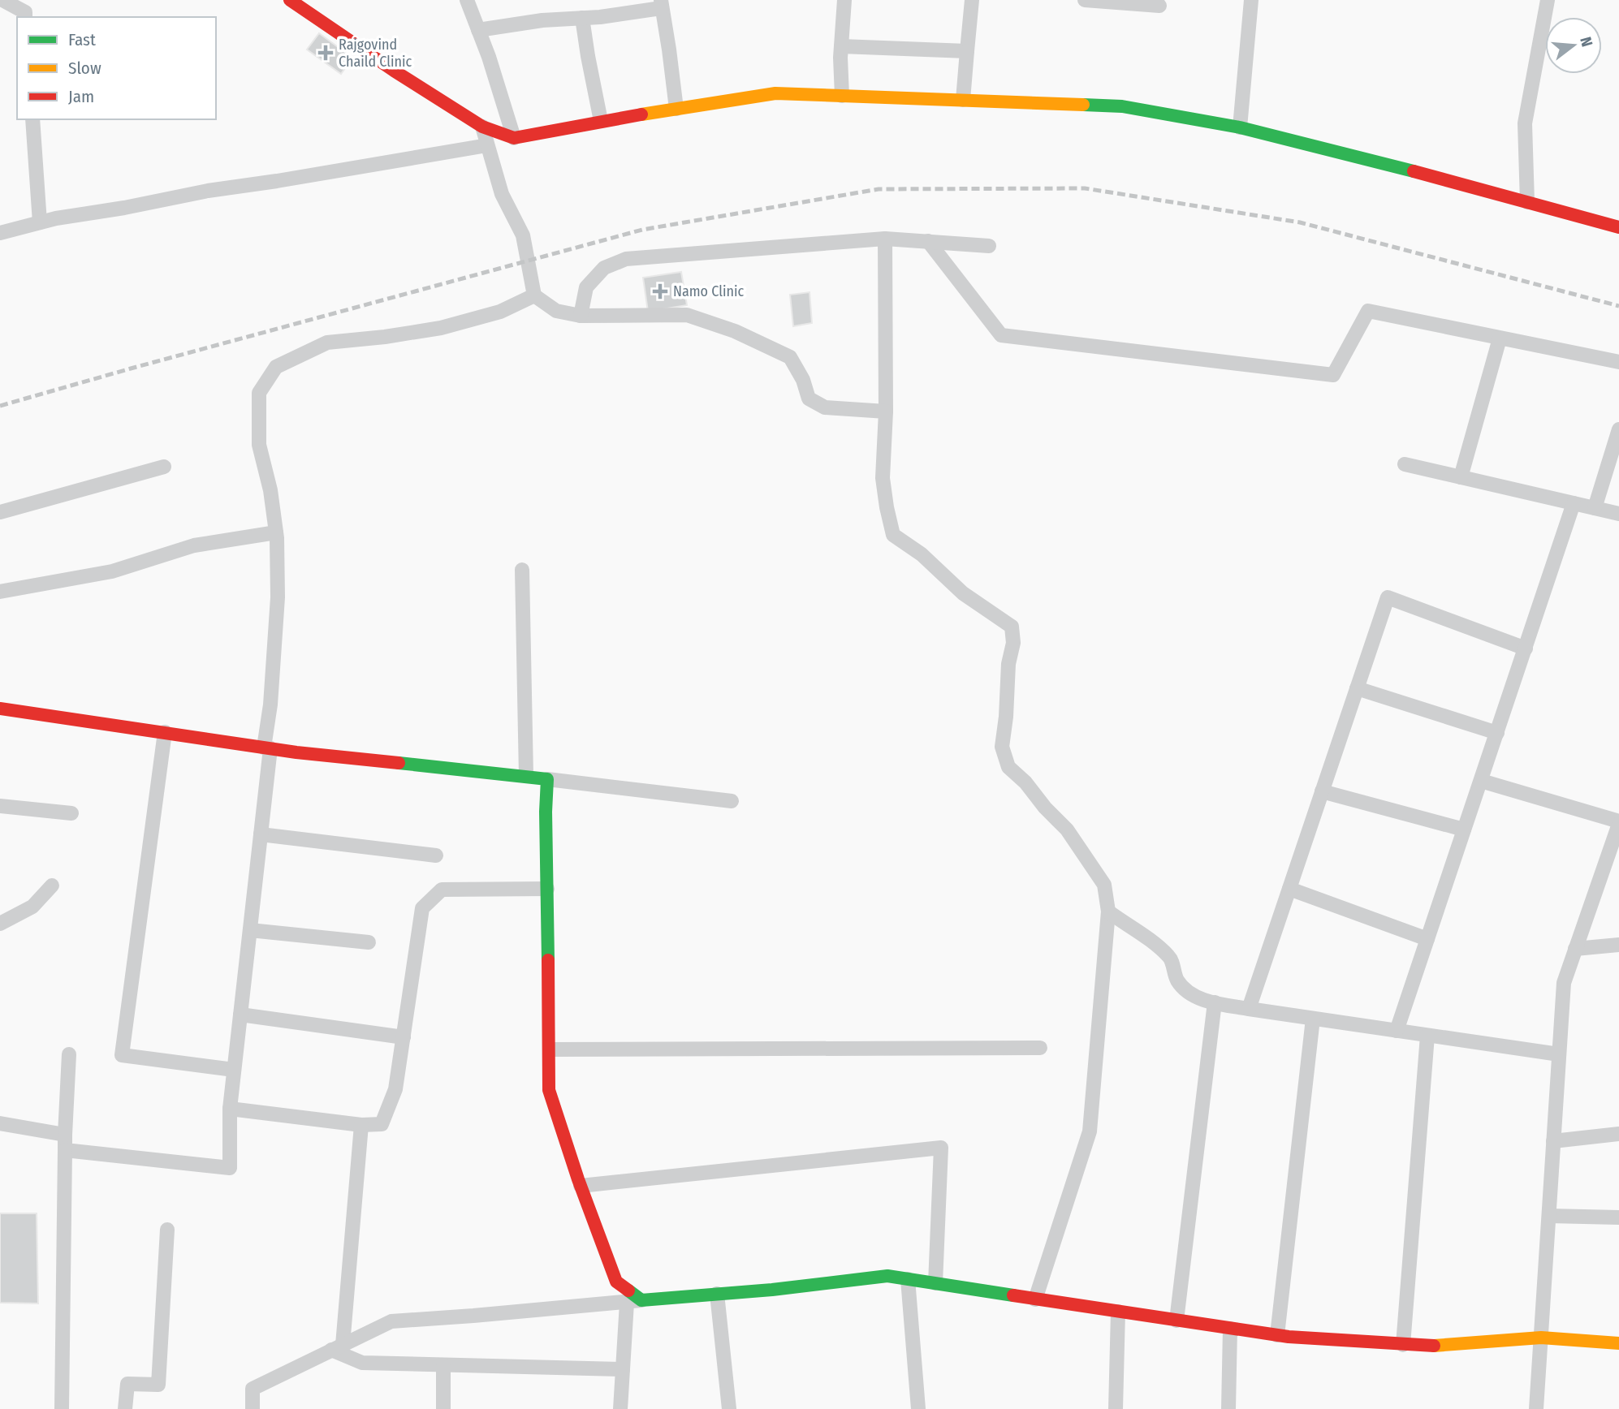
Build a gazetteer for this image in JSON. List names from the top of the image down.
{
  "places": {
    "health": ["Rajgovind Chaild Clinic", "Namo Clinic"]
  },
  "legend": ["Fast", "Slow", "Jam"],
  "north": "right"
}
